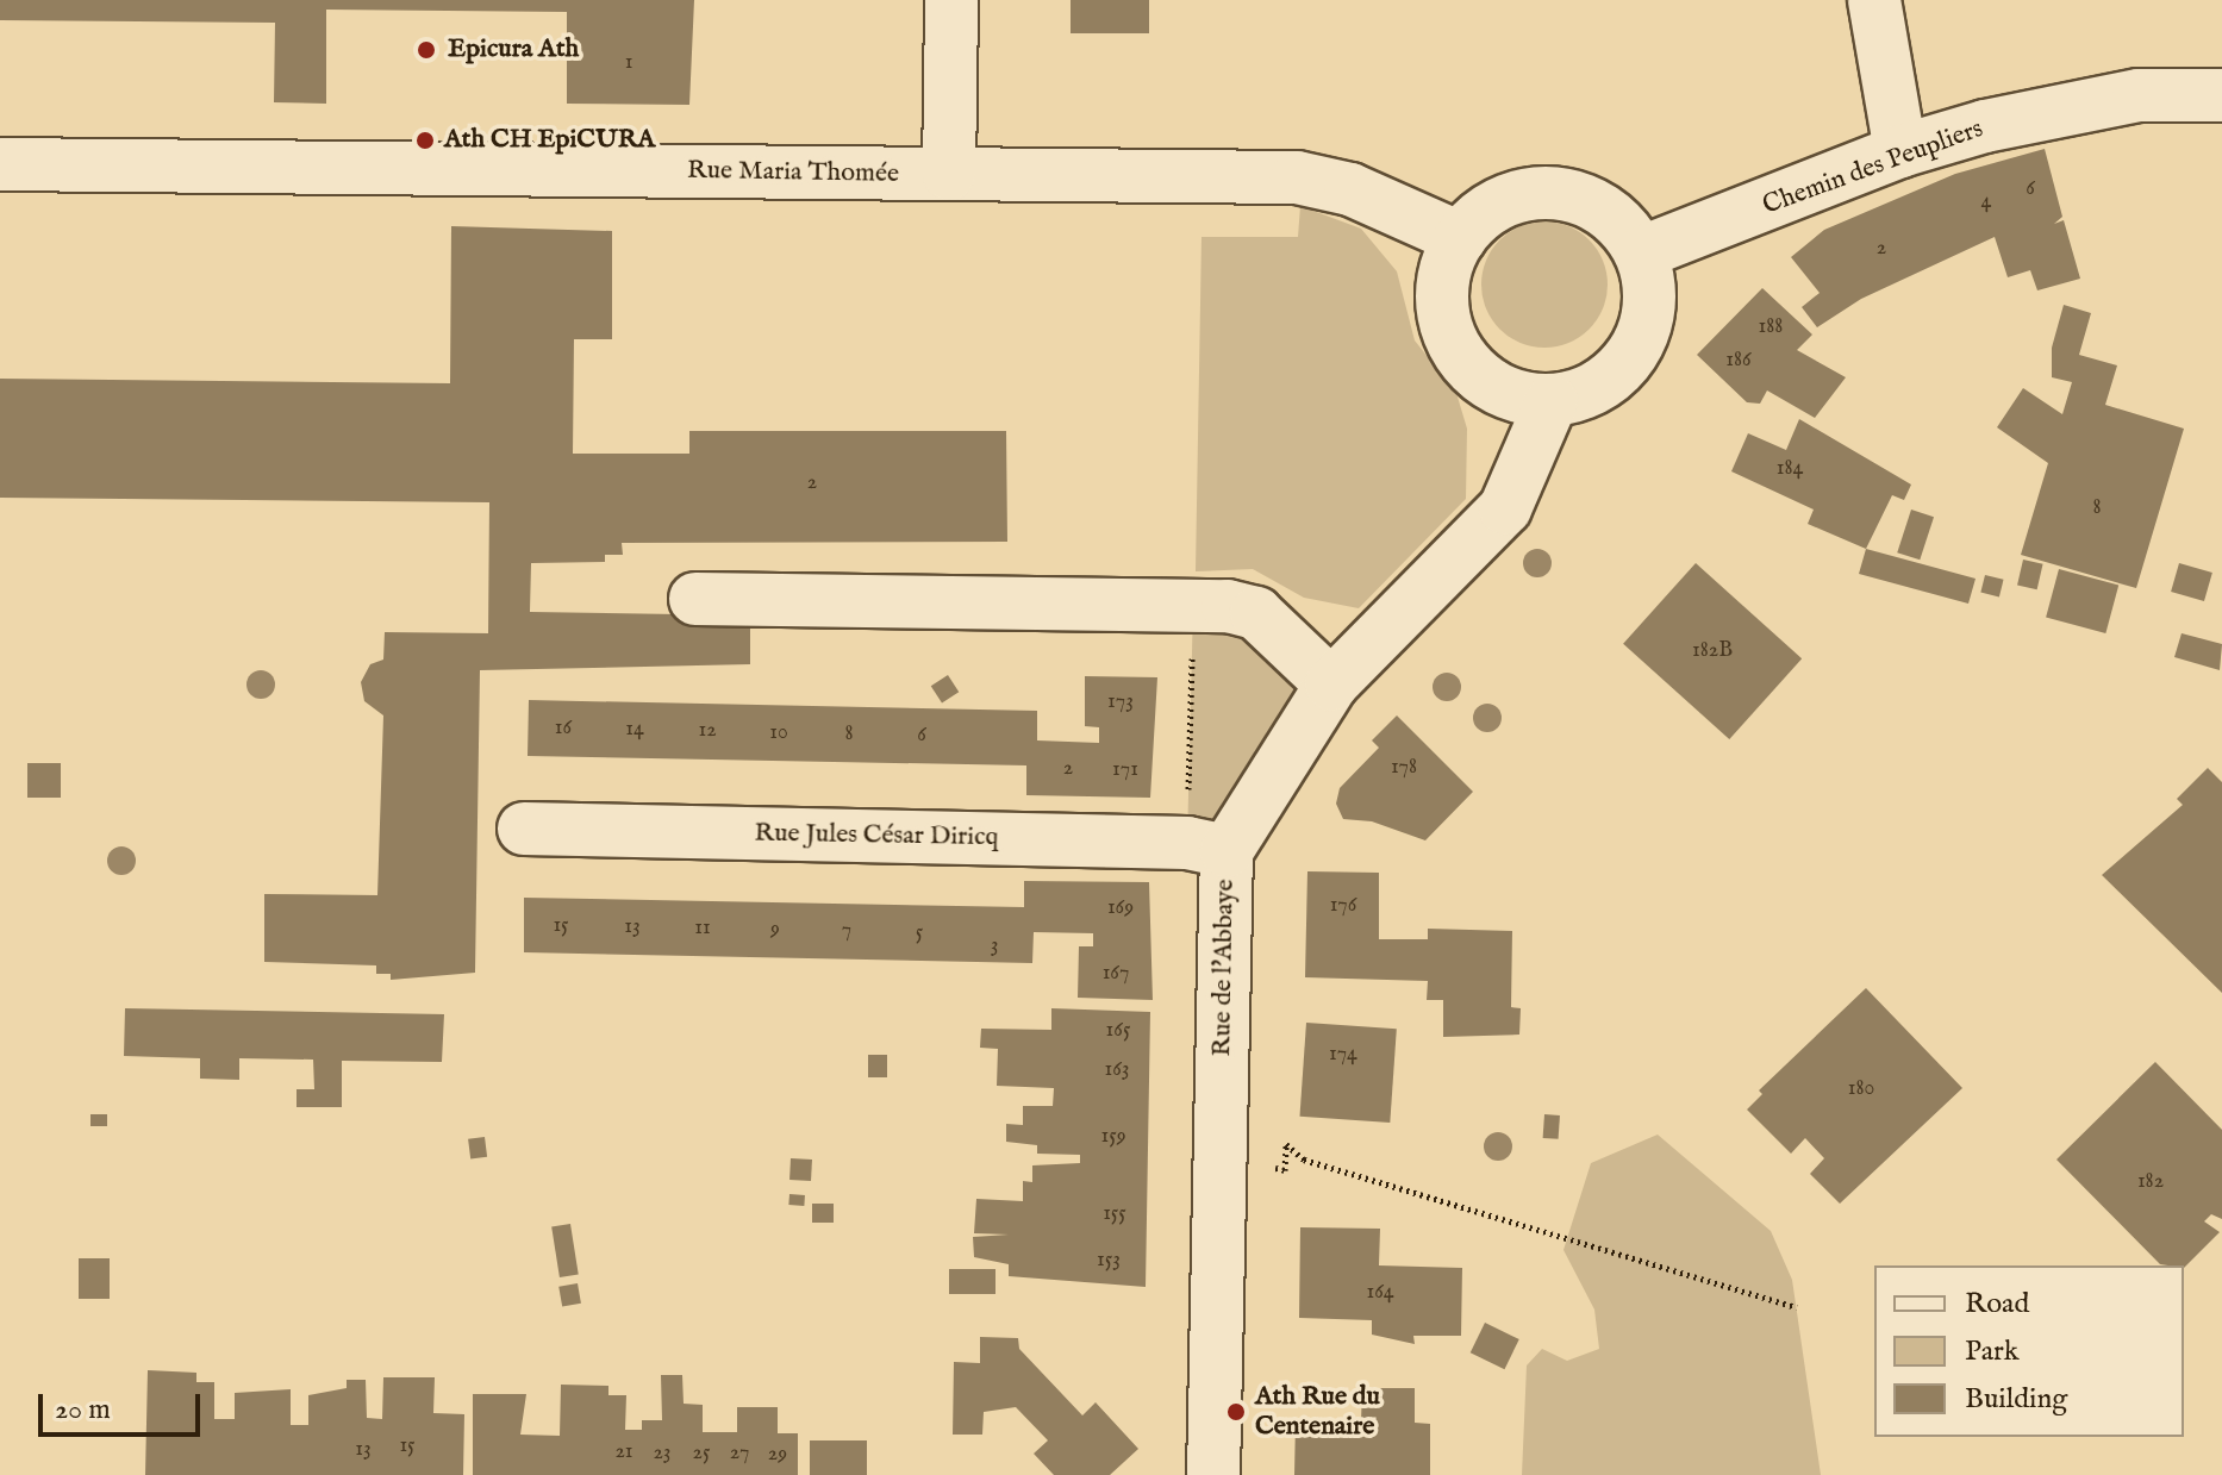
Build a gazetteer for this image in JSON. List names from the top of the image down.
{
  "streets": {
    "street": [
      "Chemin des Peupliers",
      "Rue Maria Thomée",
      "Rue Jules César Diricq",
      "Rue de l'Abbaye"
    ]
  },
  "crossings": [
    ["Chemin des Peupliers", "Rue Maria Thomée"],
    ["Chemin des Peupliers", "Rue de l'Abbaye"],
    ["Rue Maria Thomée", "Rue de l'Abbaye"],
    ["Rue Jules César Diricq", "Rue de l'Abbaye"]
  ],
  "places": ["Epicura Ath", "Ath CH EpiCURA", "Ath Rue du Centenaire"],
  "house_numbers": [
    "1",
    "6",
    "4",
    "2",
    "188",
    "186",
    "184",
    "2",
    "8",
    "182B",
    "173",
    "16",
    "14",
    "12",
    "10",
    "8",
    "6",
    "178",
    "2",
    "171",
    "176",
    "169",
    "15",
    "13",
    "11",
    "9",
    "7",
    "5",
    "3",
    "167",
    "165",
    "174",
    "163",
    "180",
    "159",
    "182",
    "155",
    "153",
    "164",
    "15",
    "13",
    "21",
    "23",
    "25",
    "27",
    "29"
  ],
  "legend": ["Road", "Park", "Building"],
  "scale_bar": "20 m"
}
